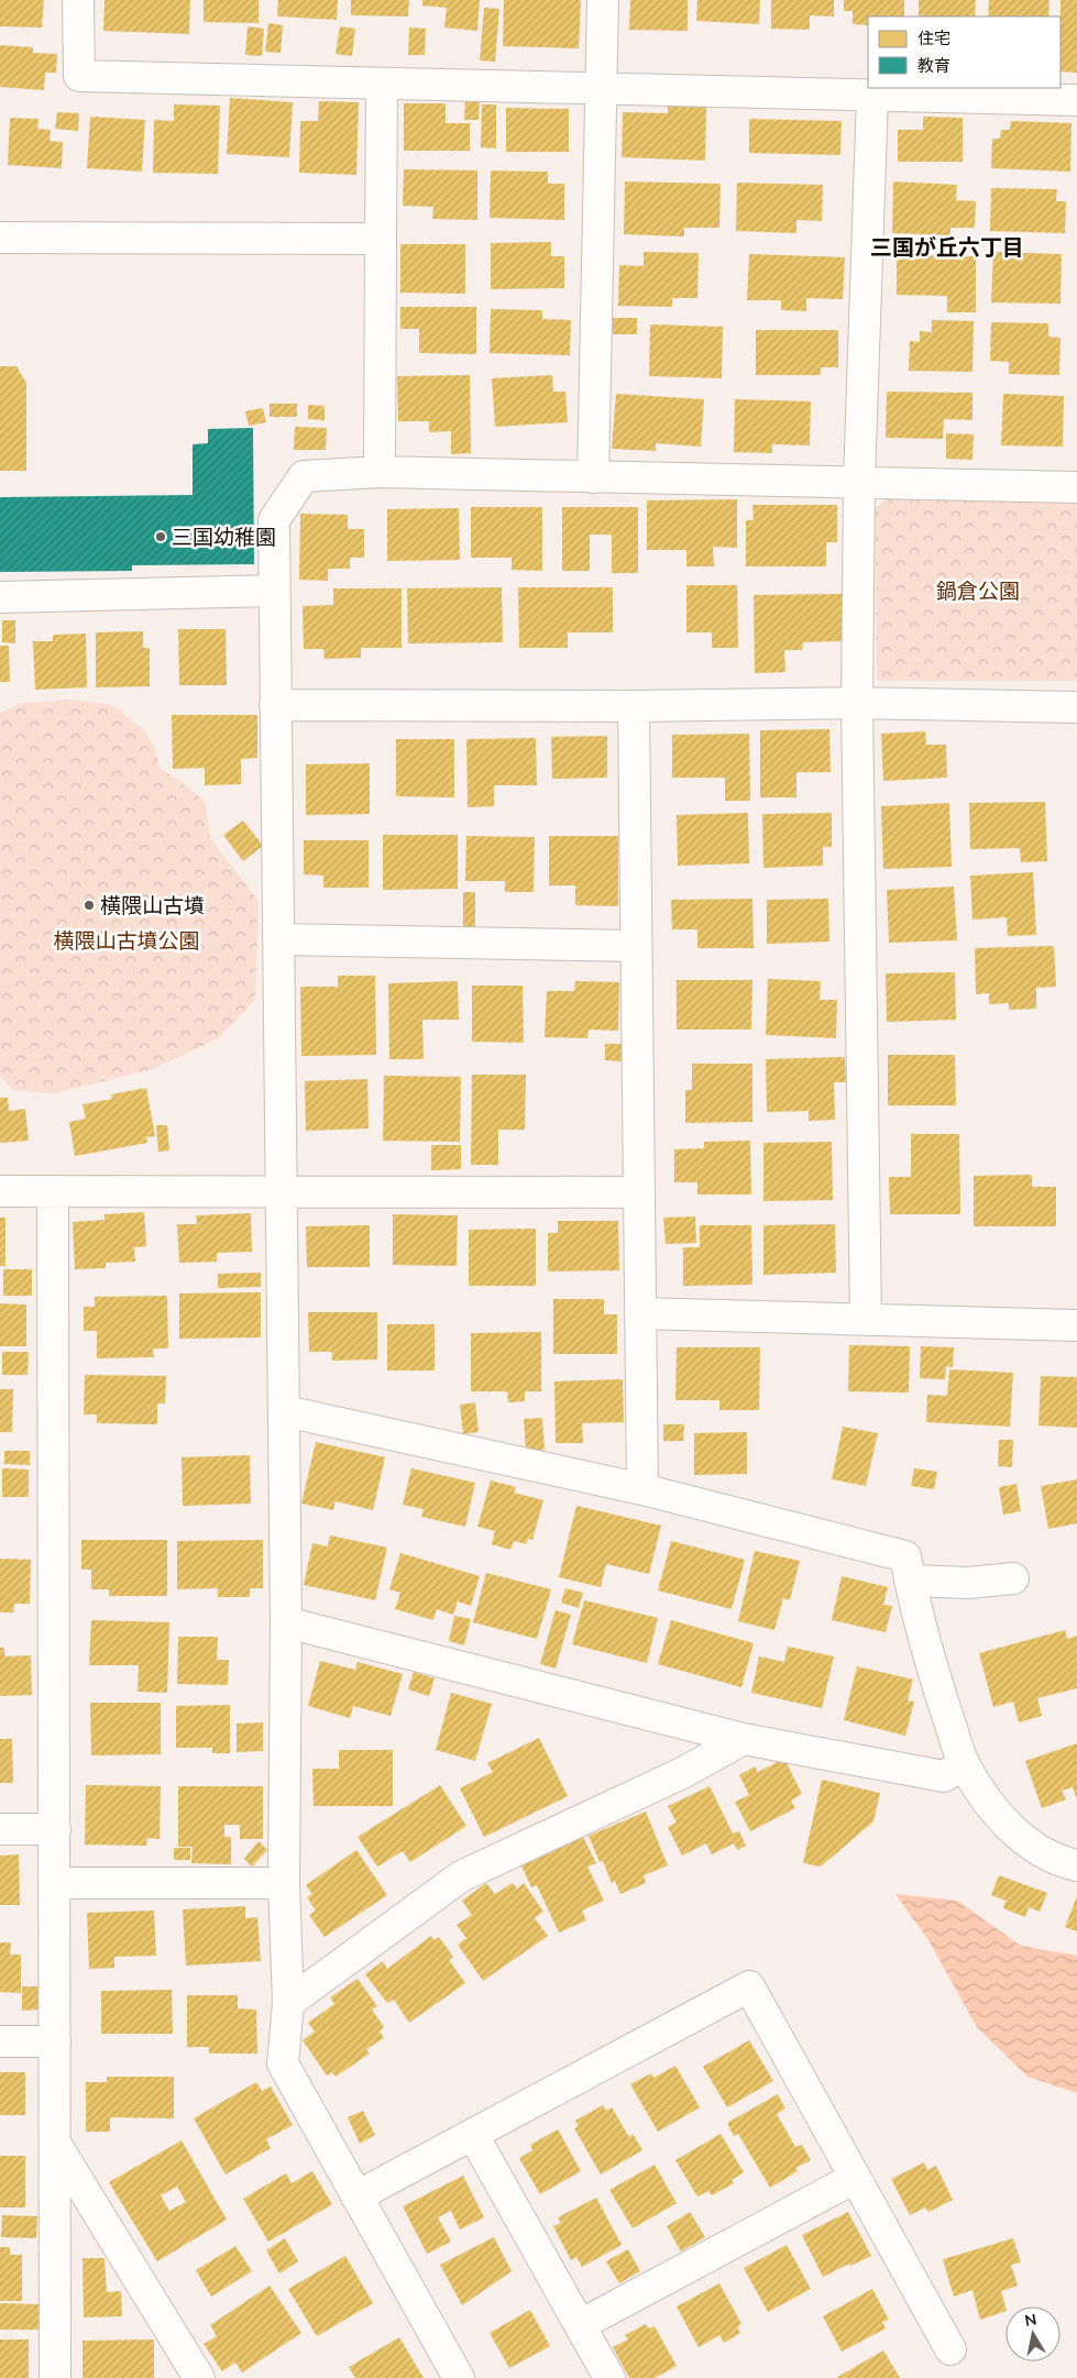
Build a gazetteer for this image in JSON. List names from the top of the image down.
{
  "districts": ["三国が丘六丁目"],
  "parks": ["鍋倉公園", "横隈山古墳公園"],
  "places": ["三国幼稚園", "横隈山古墳"],
  "legend": ["住宅", "教育"],
  "north": "top"
}
